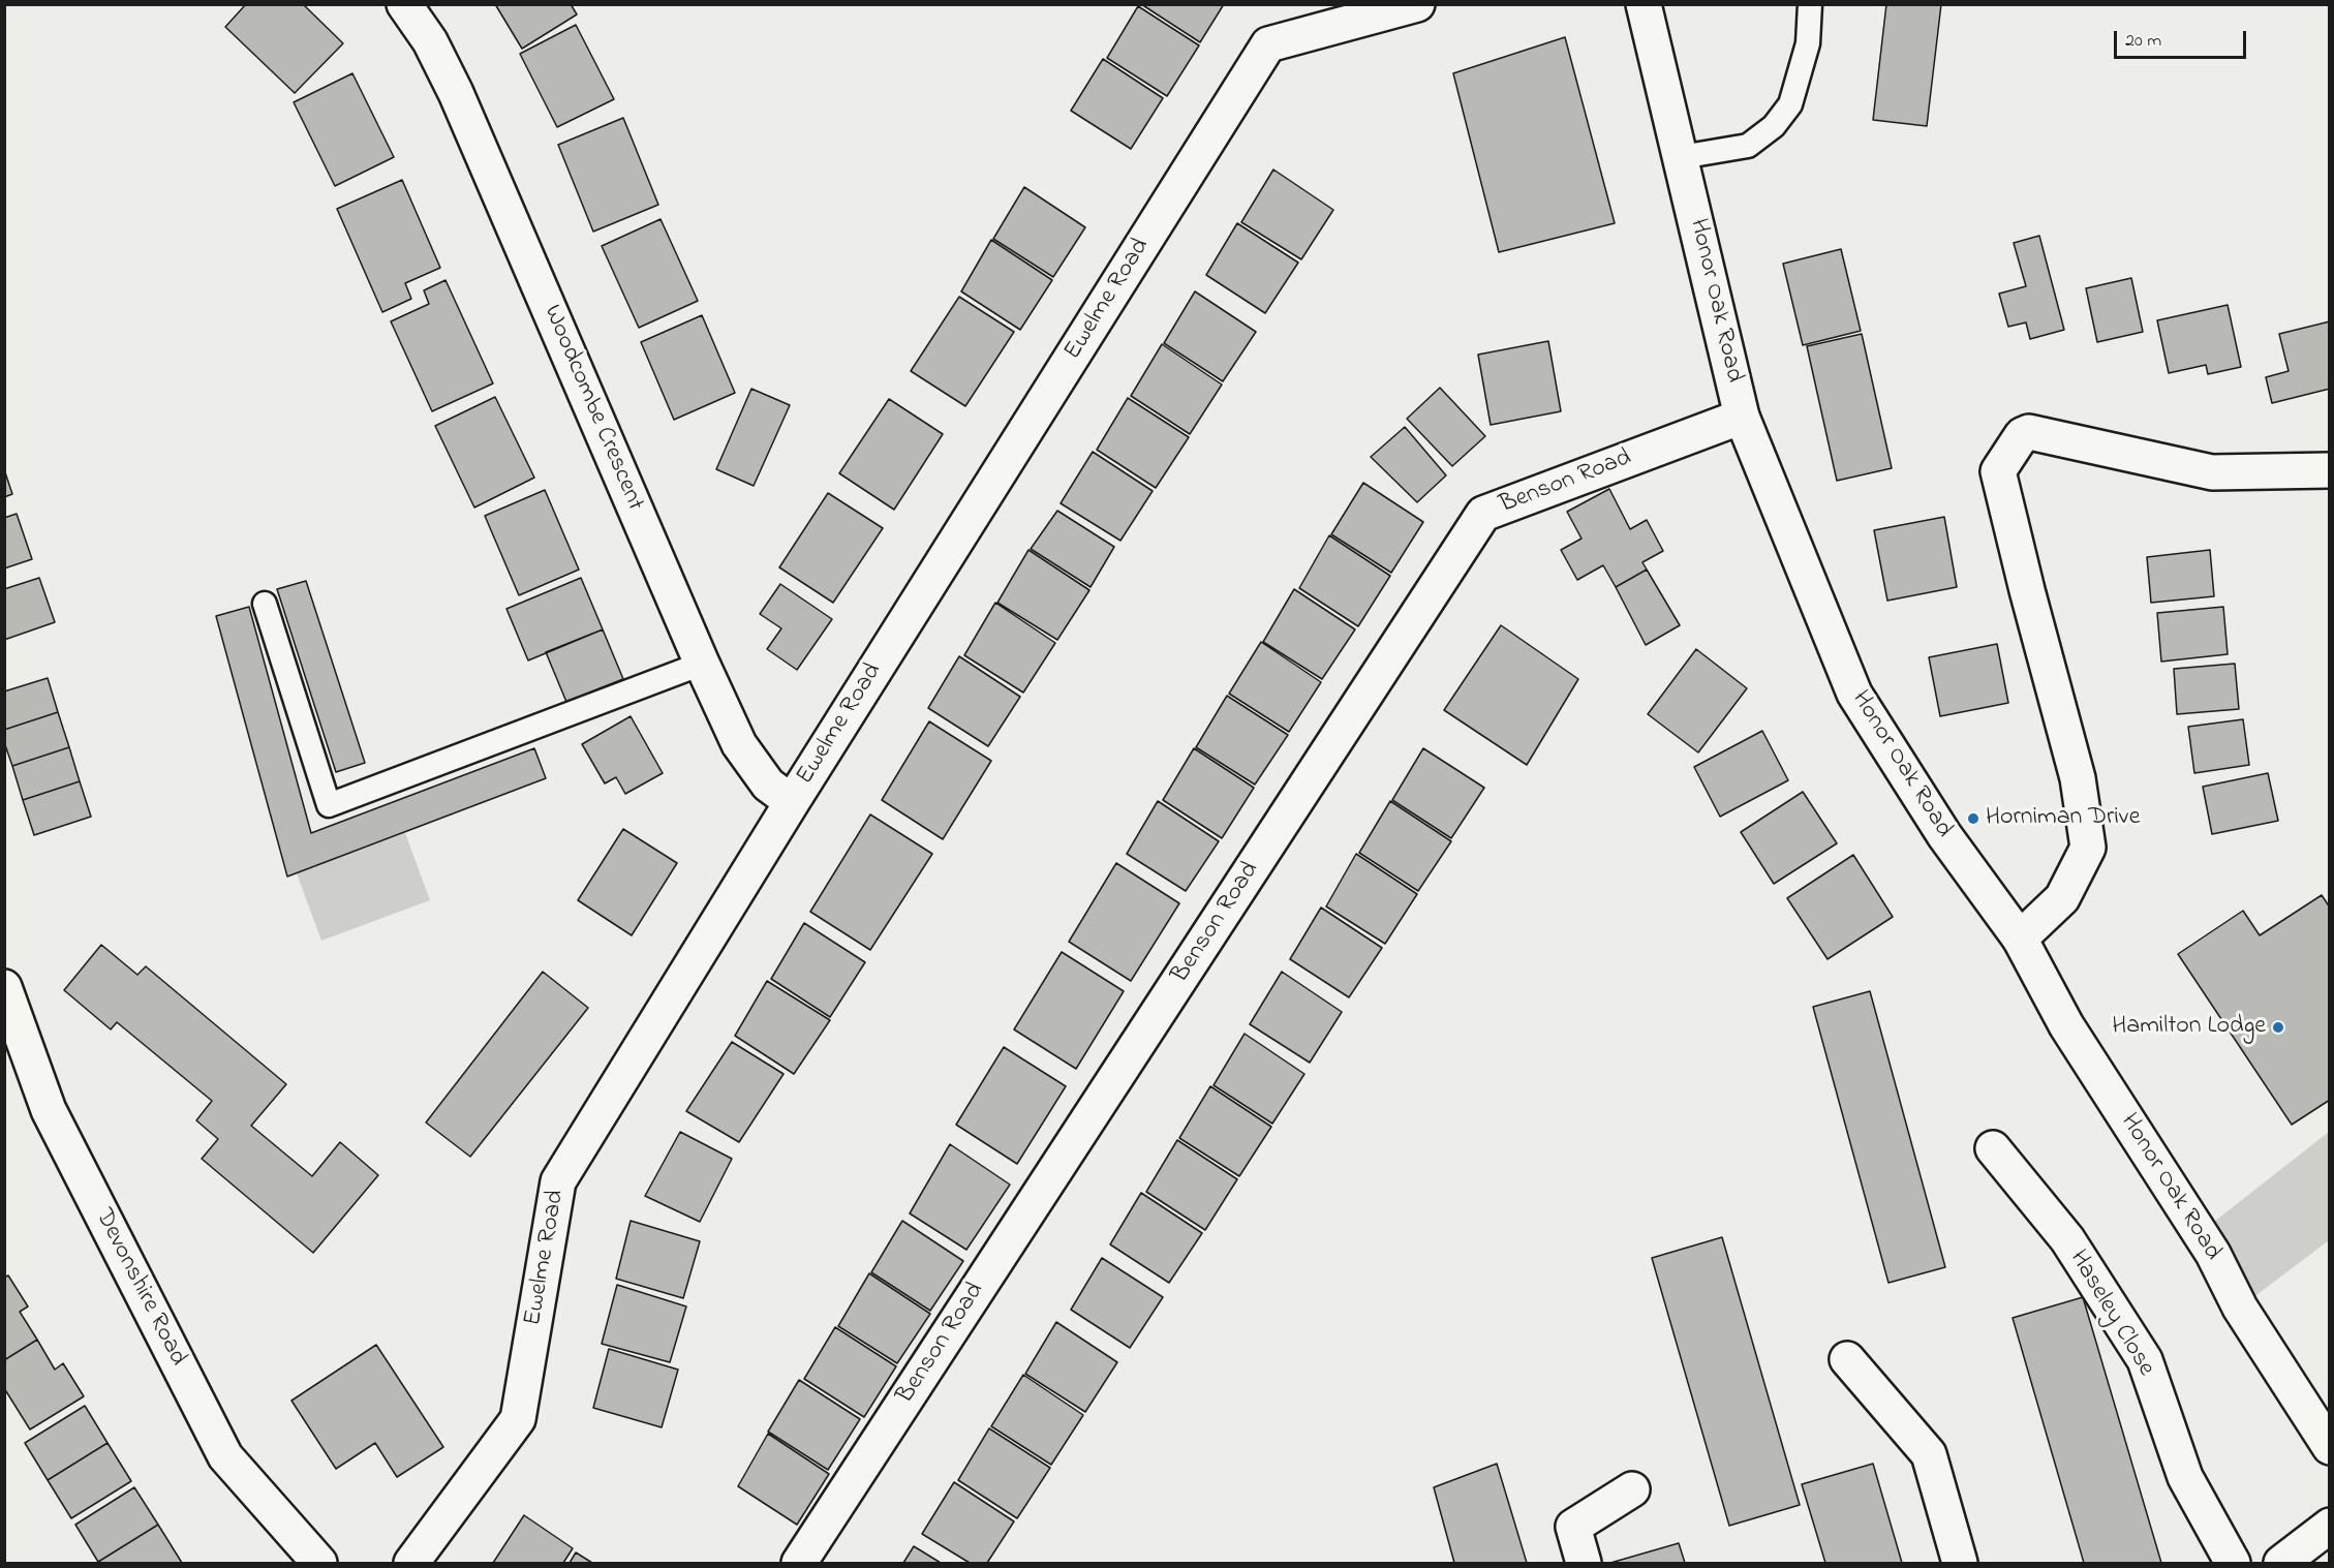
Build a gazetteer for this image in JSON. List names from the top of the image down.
{
  "streets": {
    "street": [
      "Ewelme Road",
      "Honor Oak Road",
      "Woodcombe Crescent",
      "Benson Road",
      "Devonshire Road",
      "Haseley Close"
    ]
  },
  "crossings": [
    ["Ewelme Road", "Woodcombe Crescent"],
    ["Honor Oak Road", "Benson Road"]
  ],
  "places": ["Horniman Drive", "Hamilton Lodge"],
  "scale_bar": "20 m"
}
